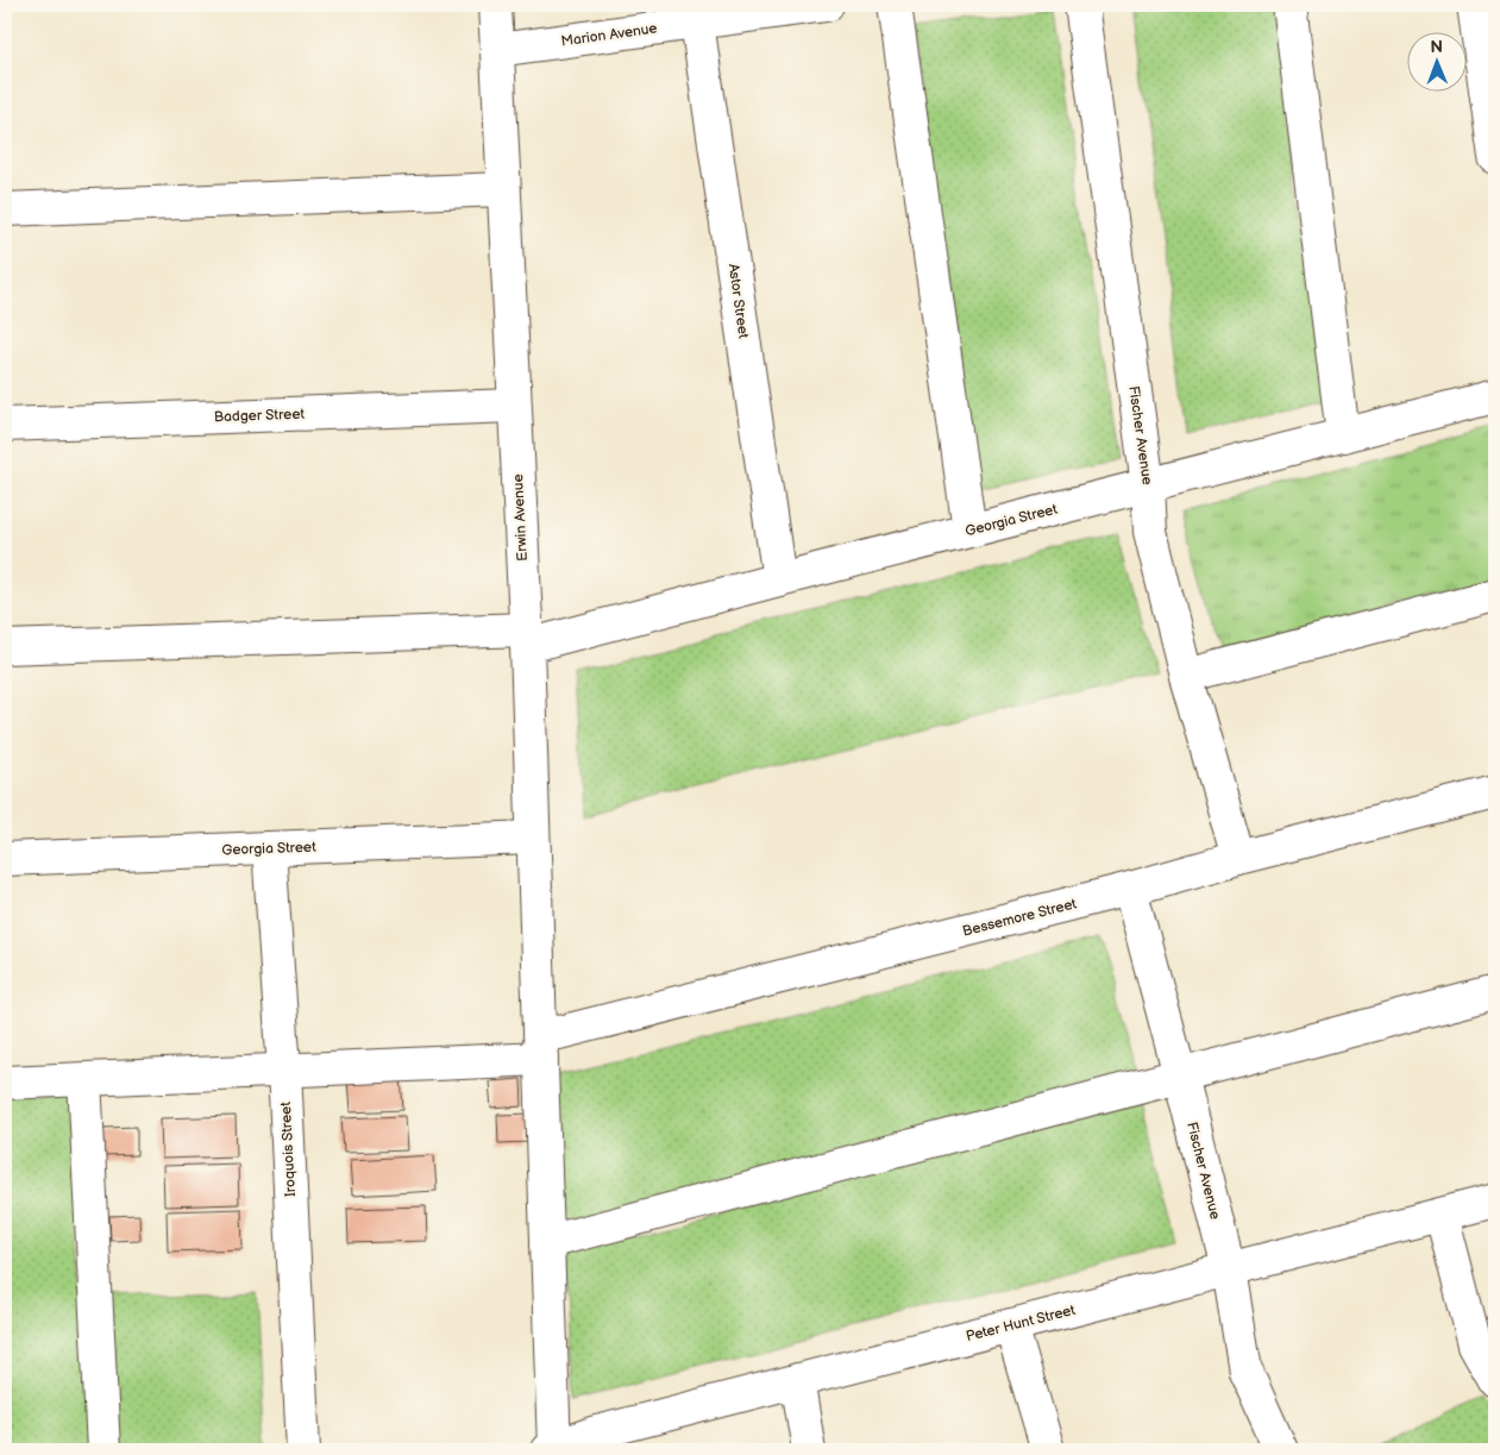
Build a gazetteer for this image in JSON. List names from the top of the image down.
{
  "streets": {
    "street": [
      "Marion Avenue",
      "Astor Street",
      "Badger Street",
      "Fischer Avenue",
      "Erwin Avenue",
      "Georgia Street",
      "Bessemore Street",
      "Iroquois Street",
      "Peter Hunt Street"
    ]
  },
  "crossings": [
    ["Marion Avenue", "Astor Street"],
    ["Marion Avenue", "Erwin Avenue"],
    ["Astor Street", "Georgia Street"],
    ["Badger Street", "Erwin Avenue"],
    ["Fischer Avenue", "Georgia Street"],
    ["Fischer Avenue", "Bessemore Street"],
    ["Fischer Avenue", "Peter Hunt Street"],
    ["Erwin Avenue", "Georgia Street"],
    ["Erwin Avenue", "Bessemore Street"],
    ["Erwin Avenue", "Peter Hunt Street"],
    ["Georgia Street", "Iroquois Street"],
    ["Bessemore Street", "Iroquois Street"]
  ],
  "north": "top"
}
